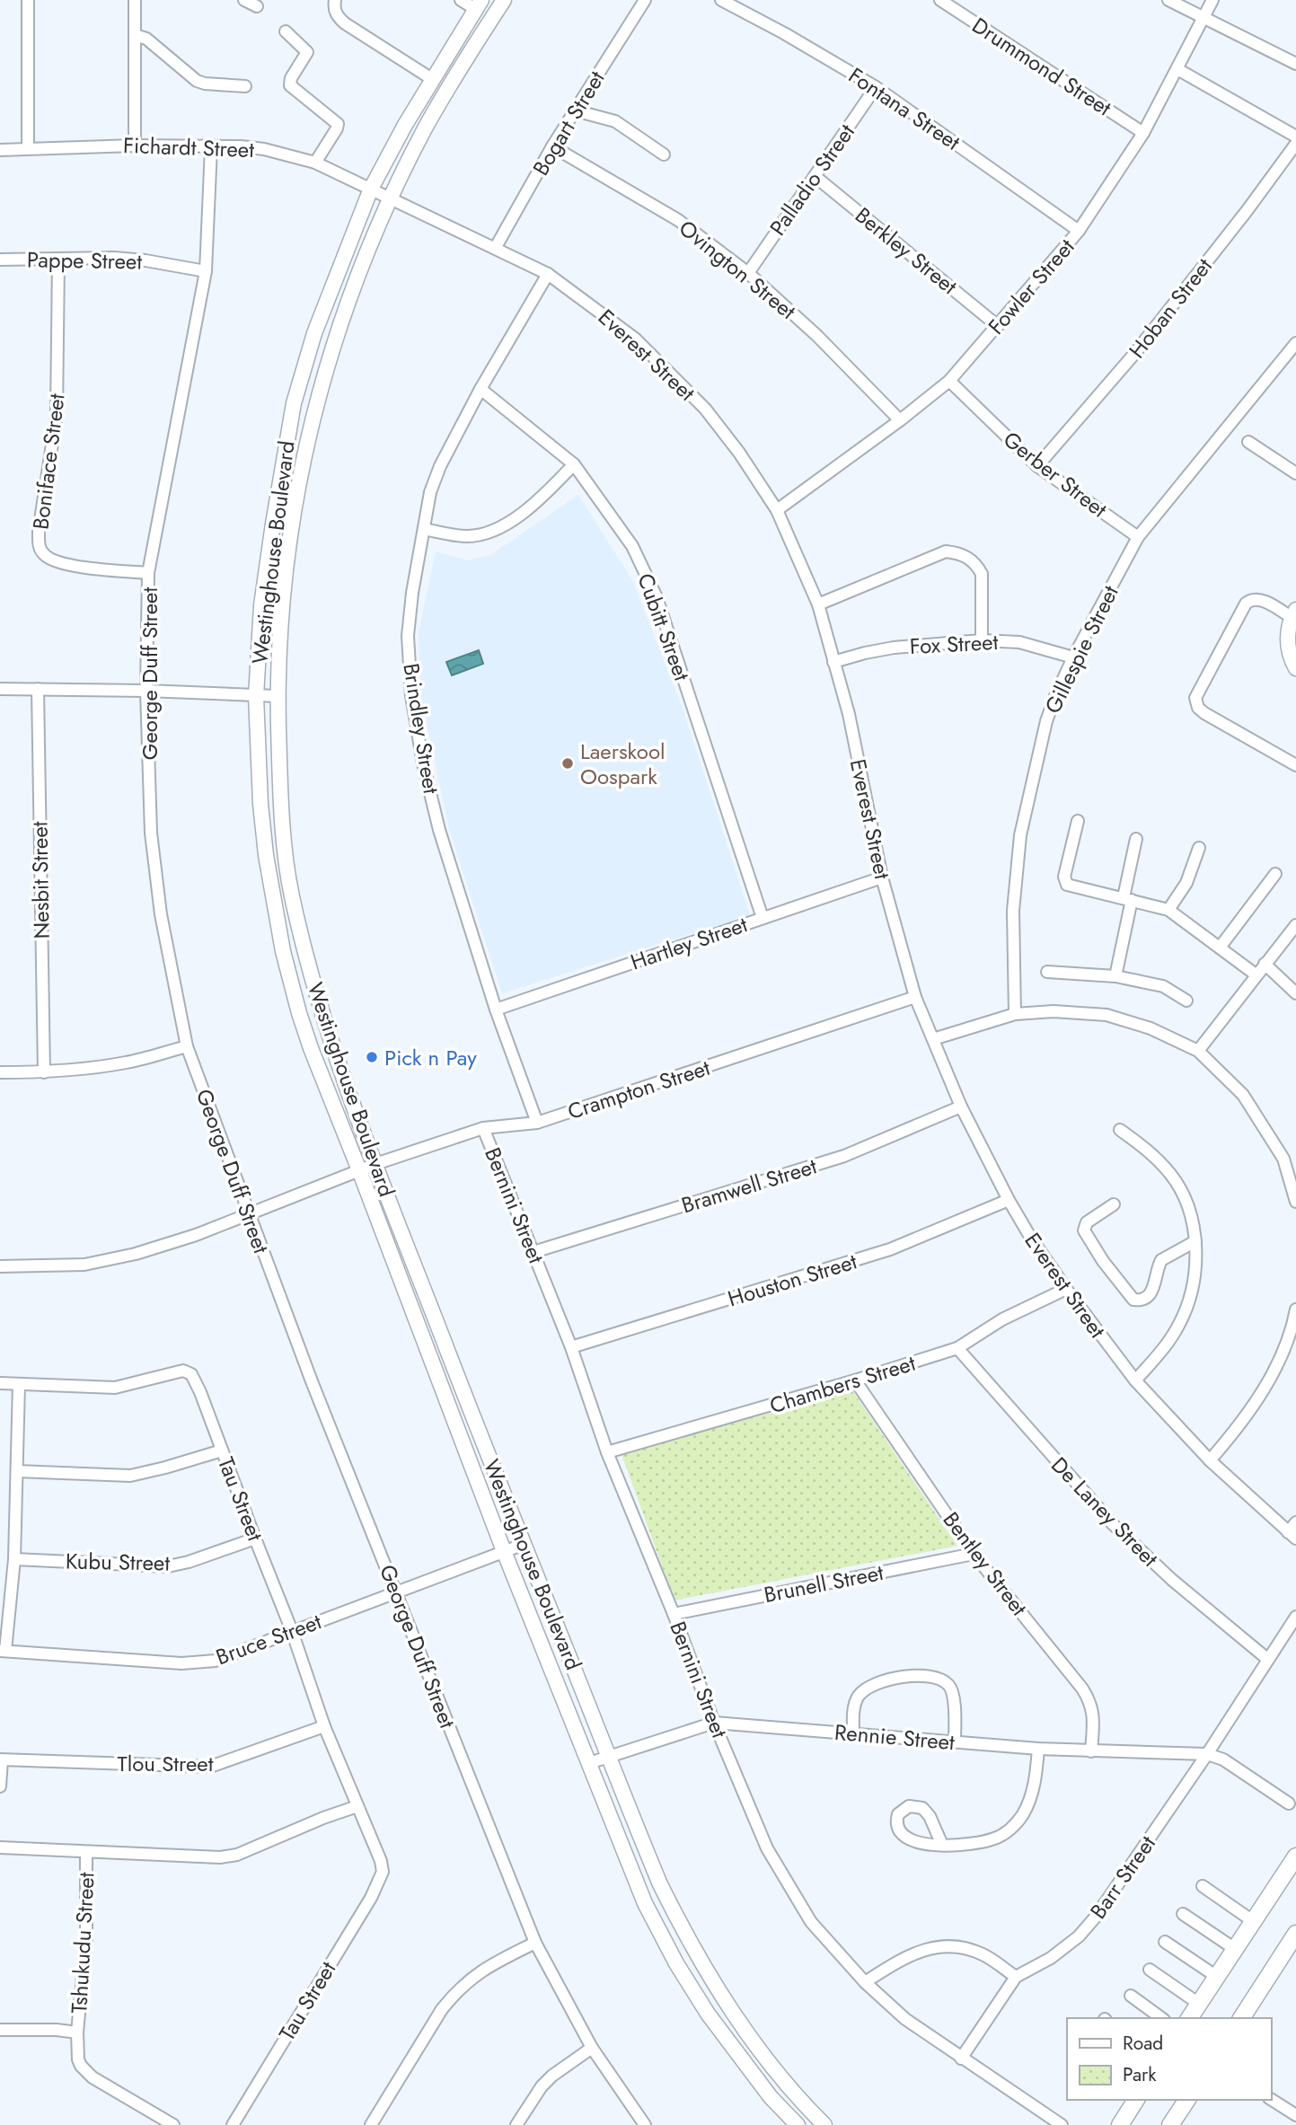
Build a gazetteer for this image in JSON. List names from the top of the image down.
{
  "streets": {
    "street": [
      "Drummond Street",
      "Fontana Street",
      "Bogart Street",
      "Fichardt Street",
      "Palladio Street",
      "Berkley Street",
      "Pappe Street",
      "Ovington Street",
      "Fowler Street",
      "Hoban Street",
      "Everest Street",
      "Boniface Street",
      "Gerber Street",
      "Westinghouse Boulevard",
      "Cubitt Street",
      "Fox Street",
      "Gillespie Street",
      "George Duff Street",
      "Brindley Street",
      "Nesbit Street",
      "Hartley Street",
      "Crampton Street",
      "Bramwell Street",
      "Bernini Street",
      "Houston Street",
      "Chambers Street",
      "Tau Street",
      "De Laney Street",
      "Kubu Street",
      "Bentley Street",
      "Brunell Street",
      "Bruce Street",
      "Rennie Street",
      "Tlou Street",
      "Barr Street",
      "Tshukudu Street"
    ]
  },
  "crossings": [
    ["Drummond Street", "Fowler Street"],
    ["Fontana Street", "Palladio Street"],
    ["Fontana Street", "Fowler Street"],
    ["Bogart Street", "Ovington Street"],
    ["Bogart Street", "Everest Street"],
    ["Fichardt Street", "Everest Street"],
    ["Fichardt Street", "Westinghouse Boulevard"],
    ["Fichardt Street", "George Duff Street"],
    ["Palladio Street", "Berkley Street"],
    ["Palladio Street", "Ovington Street"],
    ["Berkley Street", "Fowler Street"],
    ["Pappe Street", "Boniface Street"],
    ["Pappe Street", "George Duff Street"],
    ["Ovington Street", "Fowler Street"],
    ["Fowler Street", "Everest Street"],
    ["Fowler Street", "Gerber Street"],
    ["Hoban Street", "Gerber Street"],
    ["Everest Street", "Westinghouse Boulevard"],
    ["Everest Street", "Fox Street"],
    ["Everest Street", "Brindley Street"],
    ["Everest Street", "Hartley Street"],
    ["Everest Street", "Crampton Street"],
    ["Everest Street", "Bramwell Street"],
    ["Everest Street", "Houston Street"],
    ["Everest Street", "Chambers Street"],
    ["Boniface Street", "George Duff Street"],
    ["Gerber Street", "Gillespie Street"],
    ["Westinghouse Boulevard", "Crampton Street"],
    ["Westinghouse Boulevard", "Bruce Street"],
    ["Westinghouse Boulevard", "Rennie Street"],
    ["Cubitt Street", "Brindley Street"],
    ["Cubitt Street", "Hartley Street"],
    ["Fox Street", "Gillespie Street"],
    ["George Duff Street", "Crampton Street"],
    ["George Duff Street", "Bruce Street"],
    ["Brindley Street", "Hartley Street"],
    ["Brindley Street", "Crampton Street"],
    ["Crampton Street", "Bernini Street"],
    ["Bramwell Street", "Bernini Street"],
    ["Bernini Street", "Houston Street"],
    ["Bernini Street", "Chambers Street"],
    ["Bernini Street", "Brunell Street"],
    ["Bernini Street", "Rennie Street"],
    ["Bernini Street", "Barr Street"],
    ["Chambers Street", "De Laney Street"],
    ["Chambers Street", "Bentley Street"],
    ["Tau Street", "Kubu Street"],
    ["Tau Street", "Bruce Street"],
    ["Tau Street", "Tlou Street"],
    ["De Laney Street", "Barr Street"],
    ["Bentley Street", "Brunell Street"],
    ["Bentley Street", "Rennie Street"],
    ["Rennie Street", "Barr Street"]
  ],
  "places": ["Laerskool Oospark", "Pick n Pay"],
  "legend": ["Road", "Park"]
}
